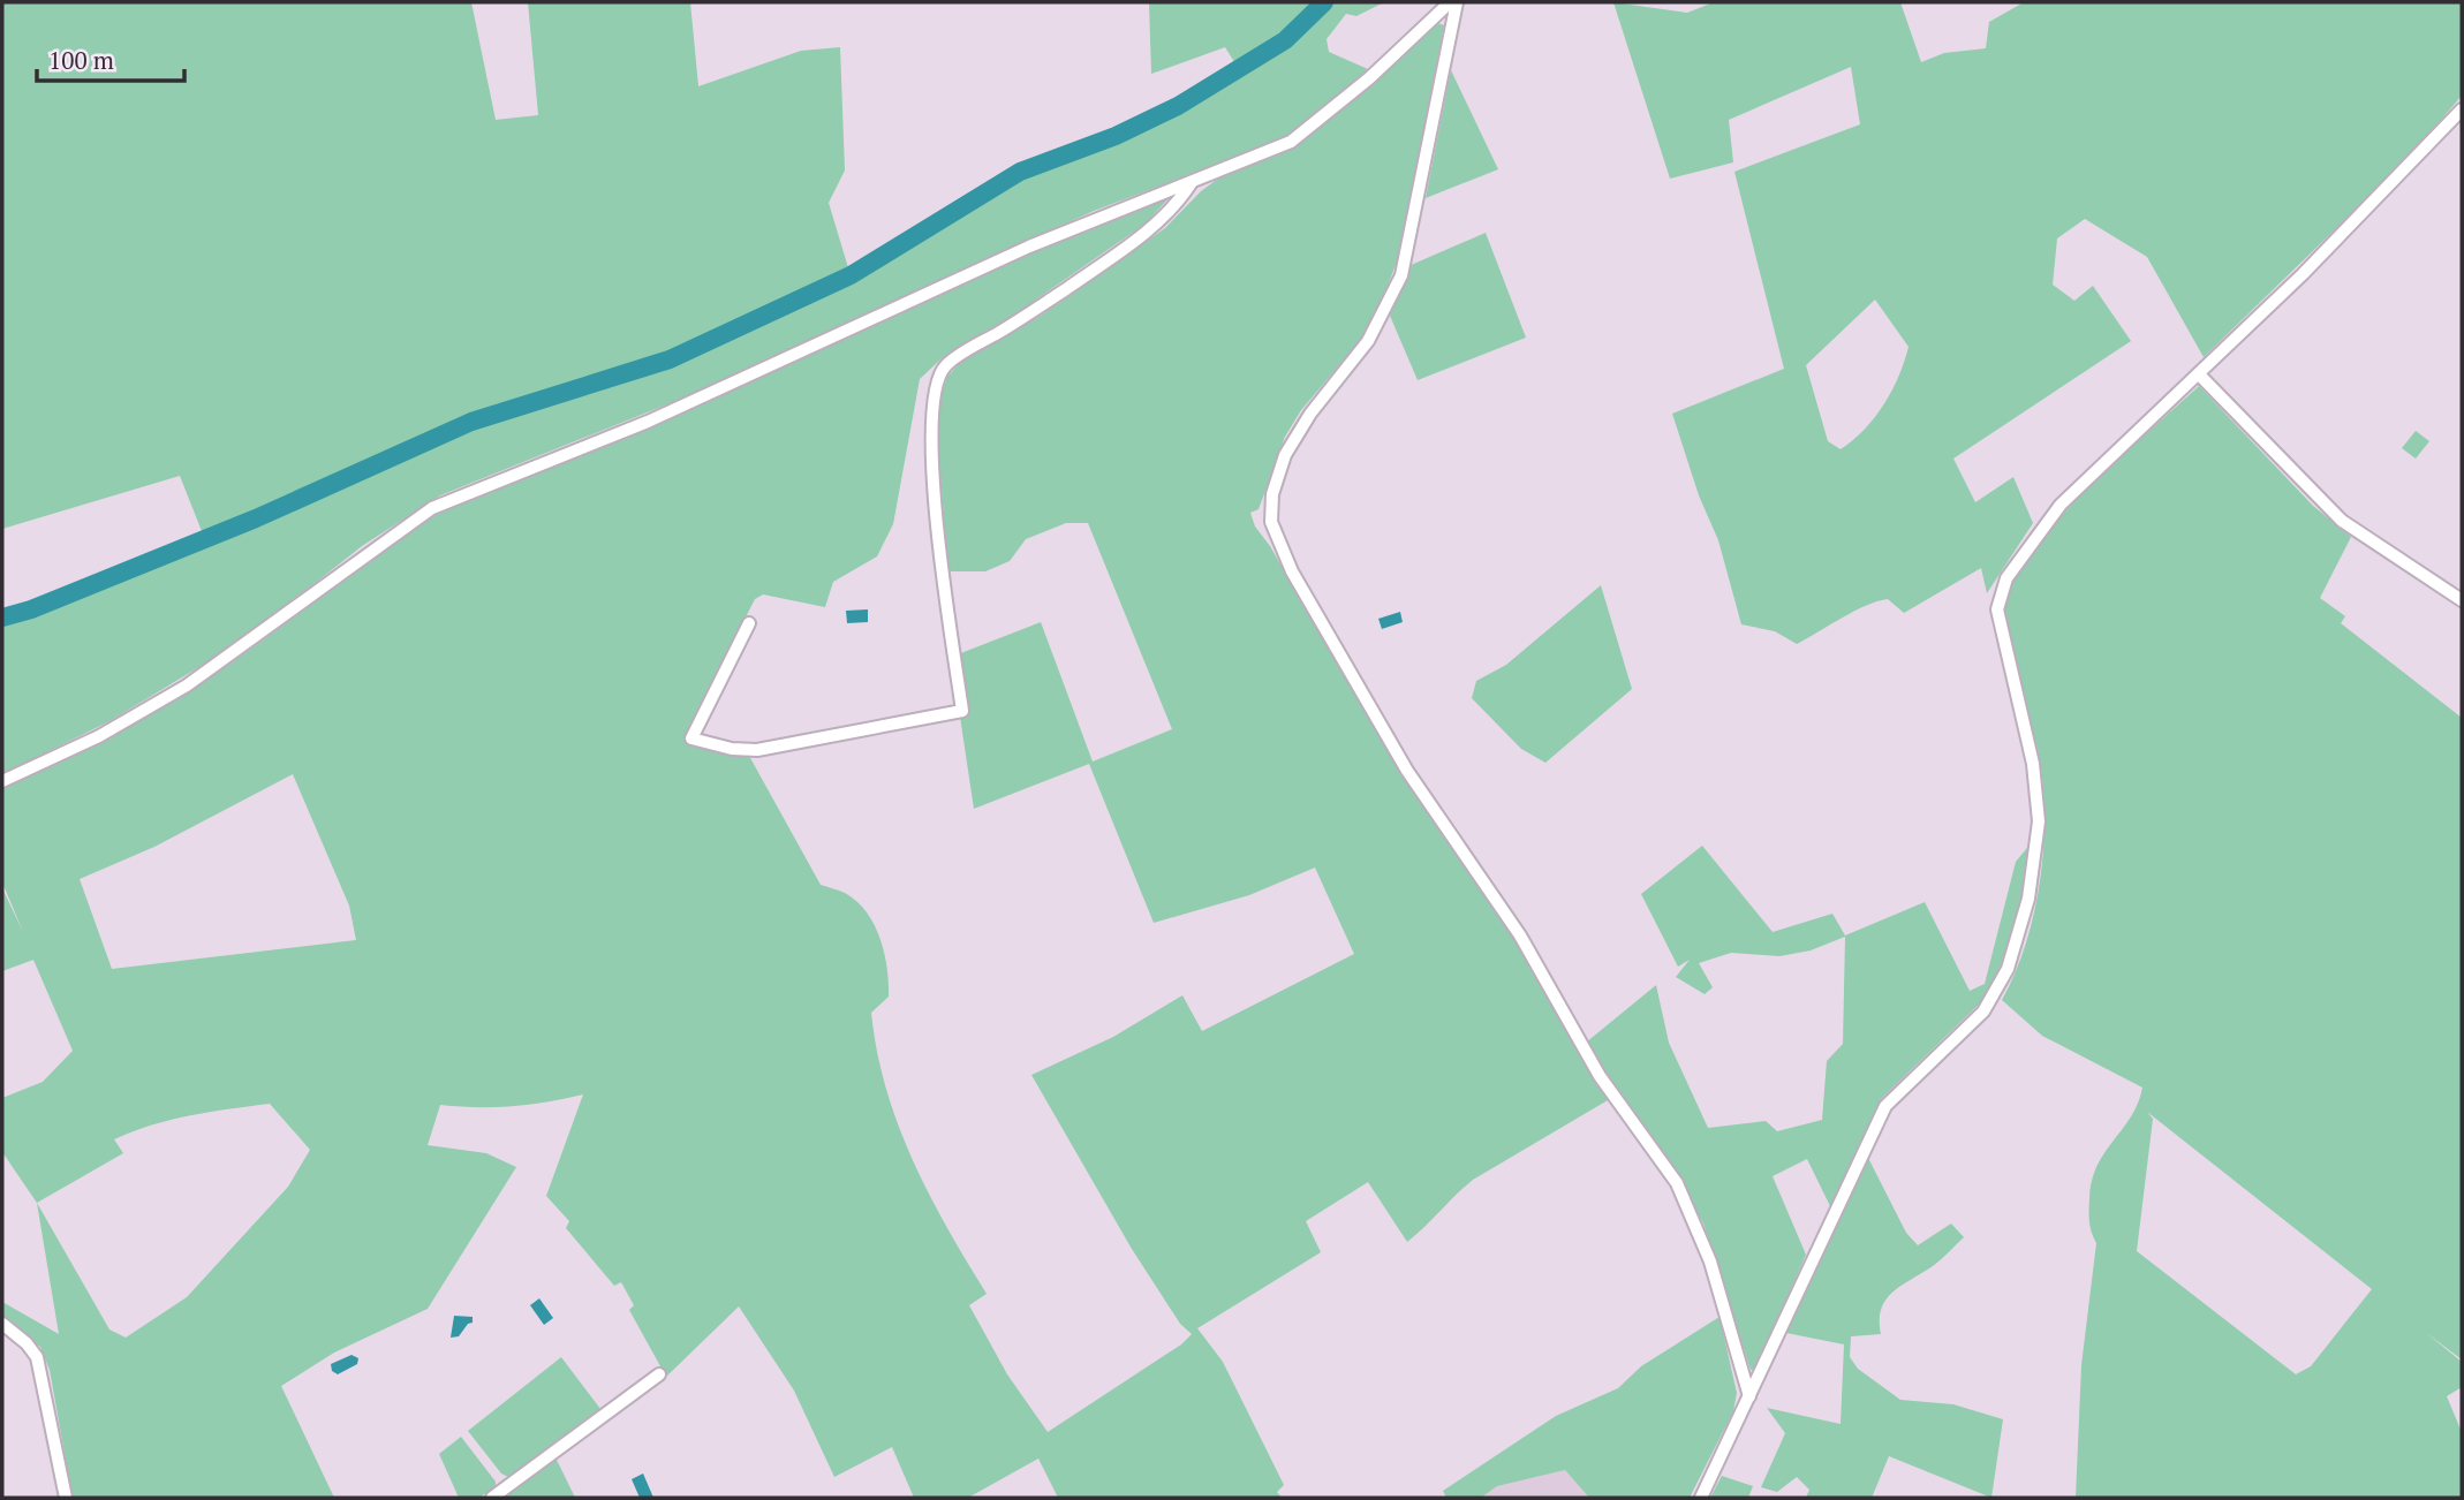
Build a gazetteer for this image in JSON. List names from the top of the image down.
{
  "scale_bar": "100 m"
}
